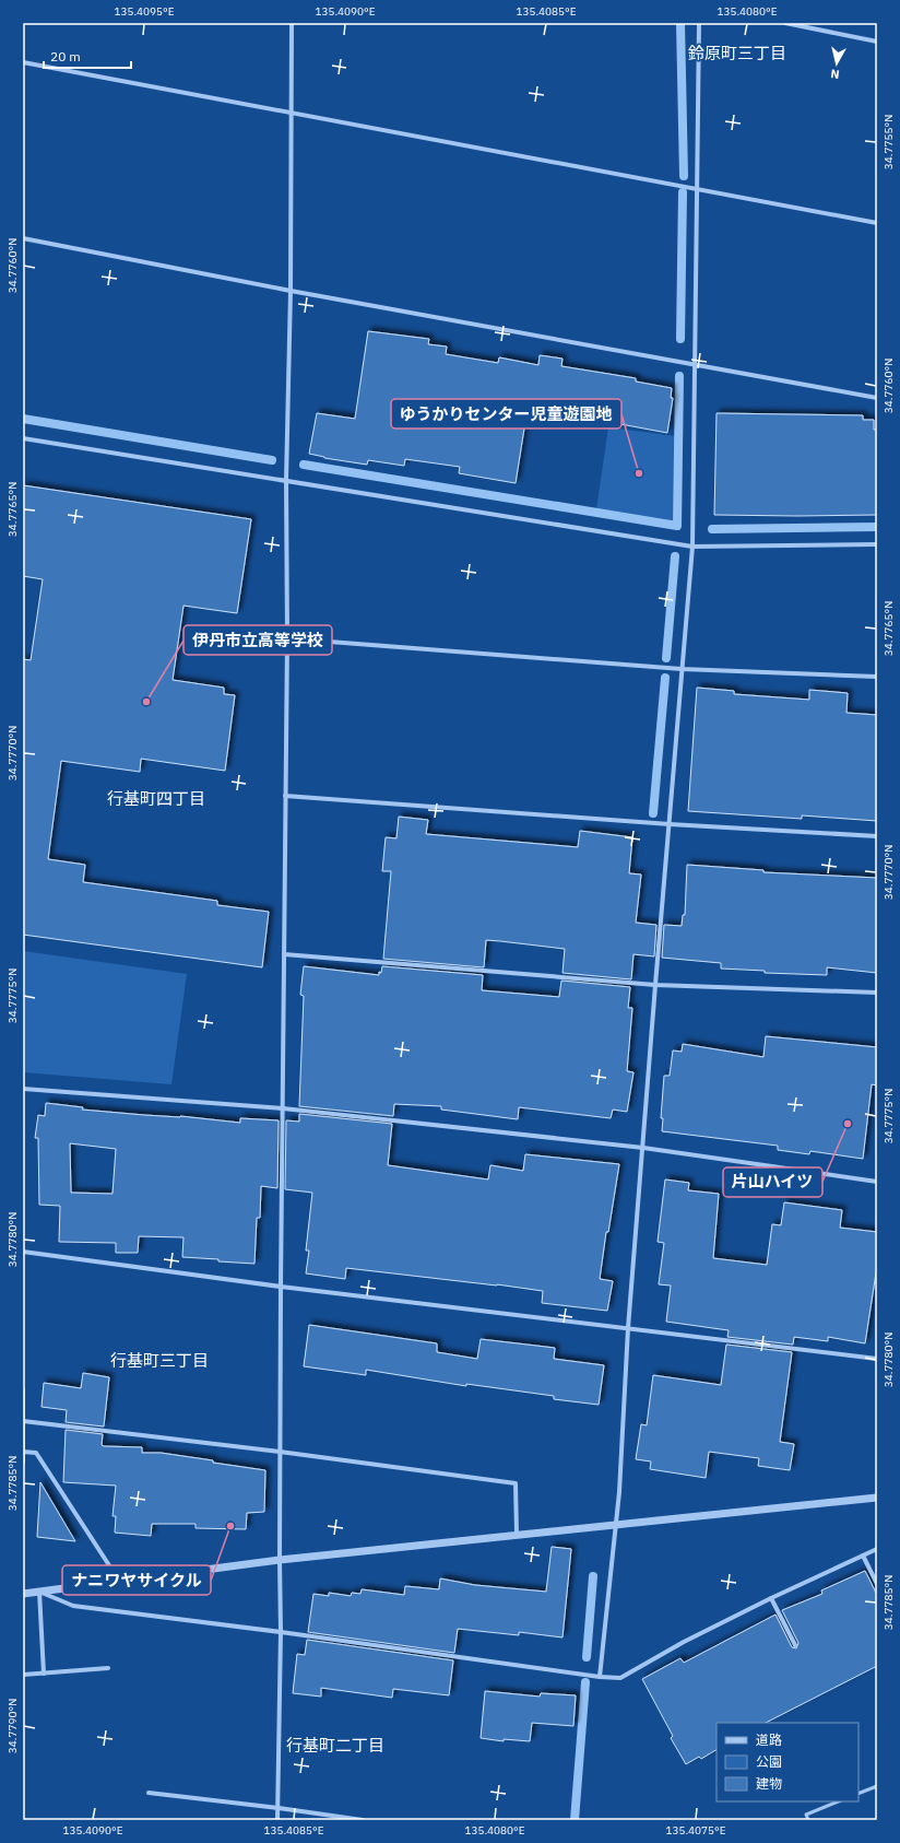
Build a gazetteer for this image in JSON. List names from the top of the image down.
{
  "districts": [
    "鈴原町三丁目",
    "行基町四丁目",
    "行基町三丁目",
    "行基町二丁目"
  ],
  "places": [
    "ゆうかりセンター児童遊園地",
    "伊丹市立高等学校",
    "片山ハイツ",
    "ナニワヤサイクル"
  ],
  "legend": ["道路", "公園", "建物"],
  "scale_bar": "20 m",
  "north": "bottom",
  "coordinates": [
    "135.4095°E",
    "135.4090°E",
    "135.4085°E",
    "135.4080°E",
    "34.7755°N",
    "34.7760°N",
    "34.7765°N",
    "34.7770°N",
    "34.7775°N",
    "34.7780°N",
    "34.7785°N",
    "34.7790°N",
    "135.4075°E"
  ]
}
